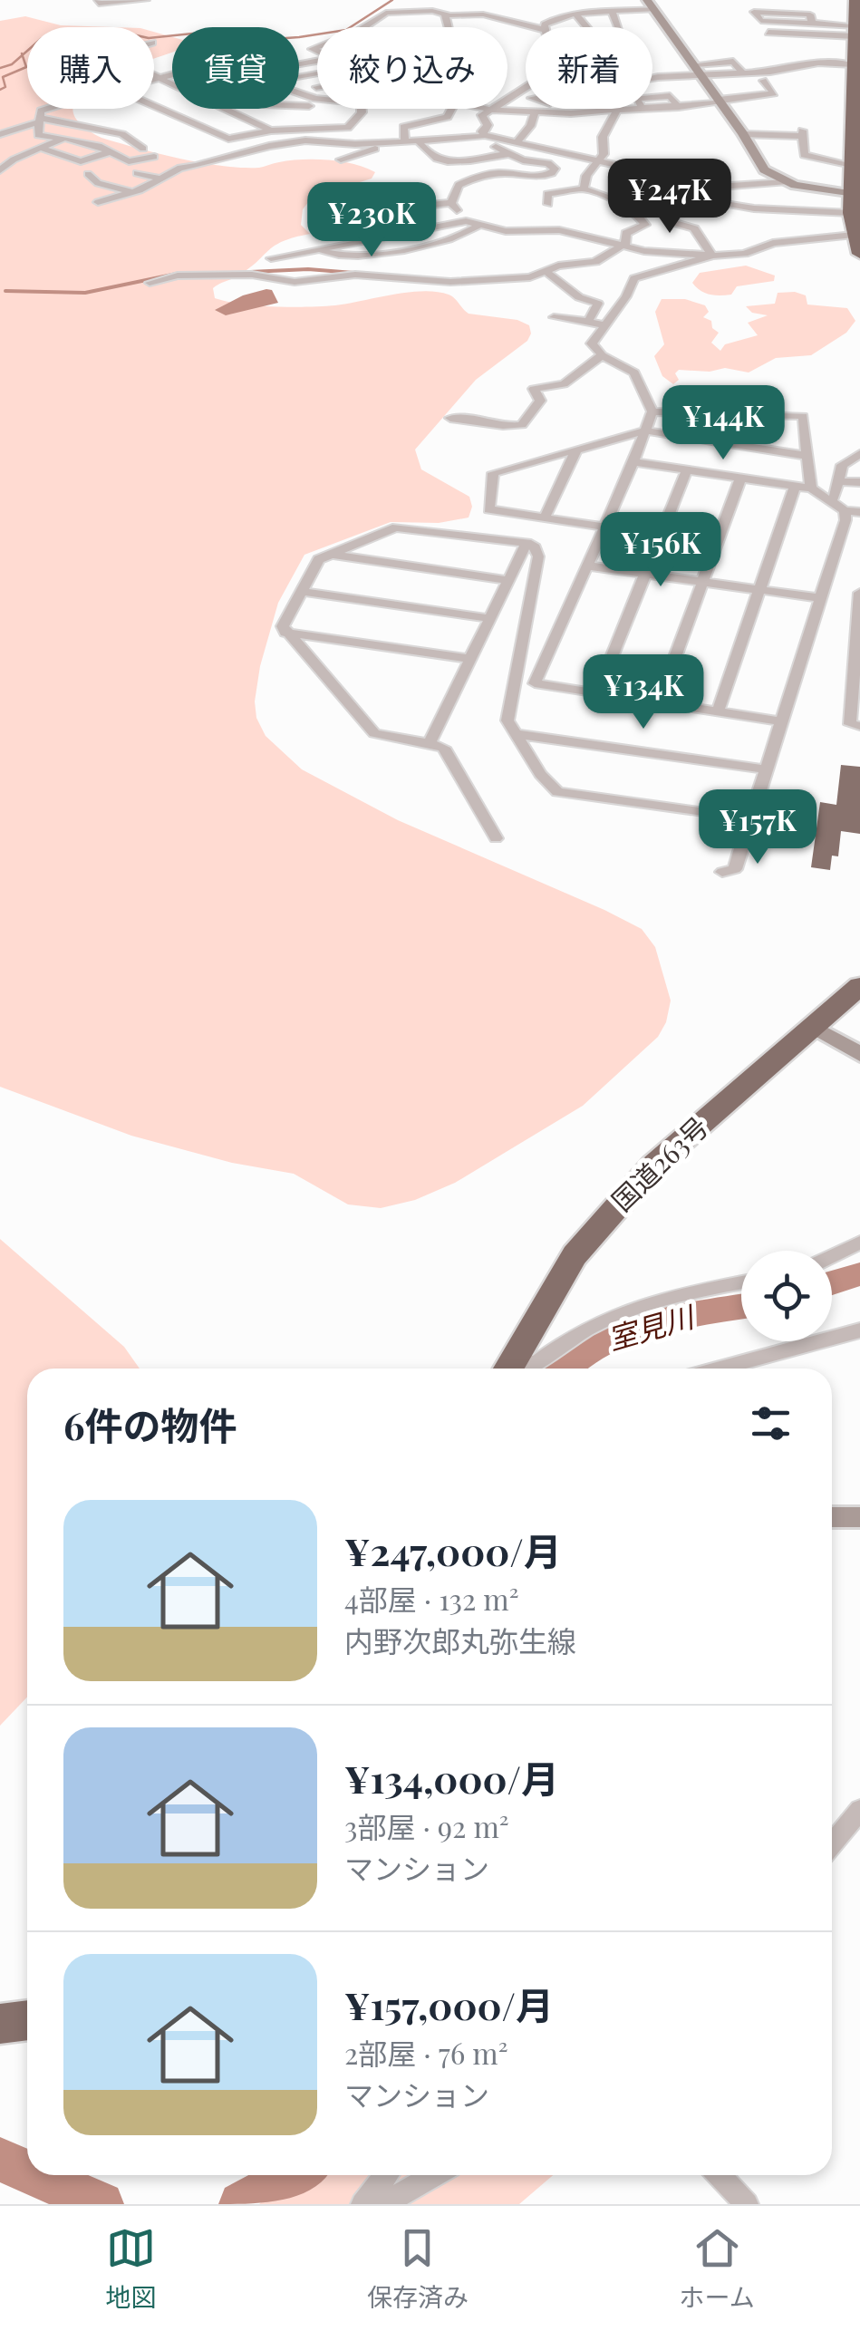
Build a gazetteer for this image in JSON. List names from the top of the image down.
{
  "streets": {
    "highway": ["国道263号"]
  },
  "water": ["室見川"],
  "page": {
    "chip": [
      "購入",
      "賃貸",
      "絞り込み",
      "新着"
    ],
    "price": [
      "¥247K",
      "¥230K",
      "¥144K",
      "¥156K",
      "¥134K",
      "¥157K"
    ],
    "heading": "6件の物件",
    "list": [
      {
        "name": "¥247,000/月",
        "note": "4部屋 · 132 m² · 内野次郎丸弥生線"
      },
      {
        "name": "¥134,000/月",
        "note": "3部屋 · 92 m² · マンション"
      },
      {
        "name": "¥157,000/月",
        "note": "2部屋 · 76 m² · マンション"
      }
    ],
    "tabs": ["地図", "保存済み", "ホーム"]
  }
}
